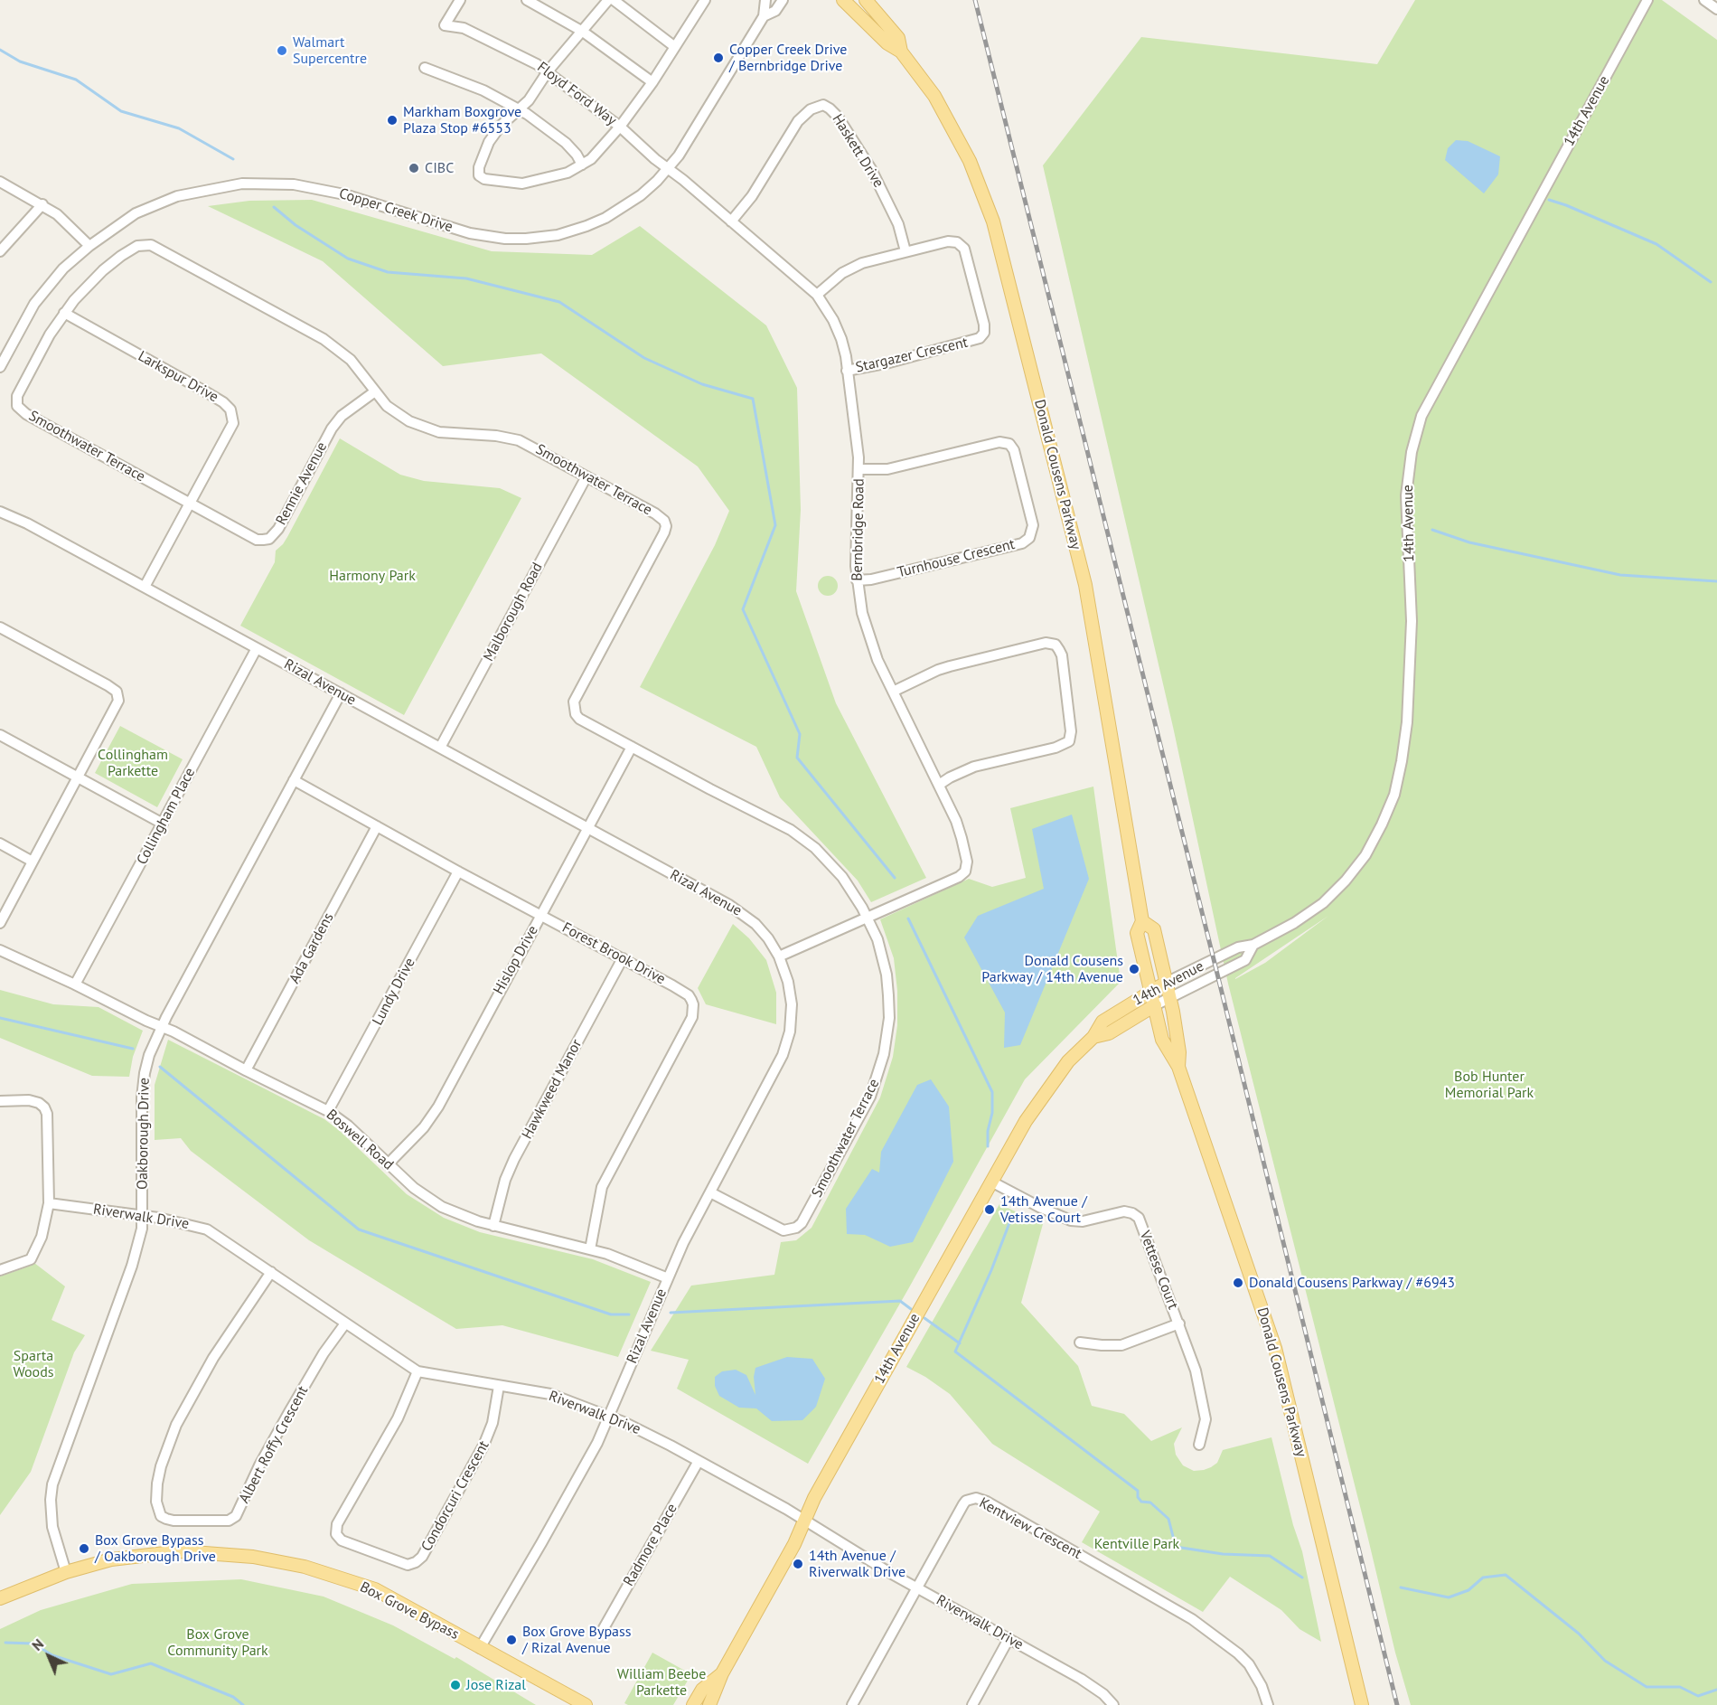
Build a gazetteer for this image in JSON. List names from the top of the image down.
{
  "streets": {
    "main road": ["14th Avenue", "Donald Cousens Parkway", "Box Grove Bypass"],
    "street": [
      "Floyd Ford Way",
      "Haskett Drive",
      "Copper Creek Drive",
      "Stargazer Crescent",
      "Larkspur Drive",
      "Smoothwater Terrace",
      "Rennie Avenue",
      "Bernbridge Road",
      "Turnhouse Crescent",
      "Malborough Road",
      "Rizal Avenue",
      "Collingham Place",
      "Ada Gardens",
      "Forest Brook Drive",
      "Hislop Drive",
      "Lundy Drive",
      "Hawkweed Manor",
      "Oakborough Drive",
      "Boswell Road",
      "Riverwalk Drive",
      "Vettese Court",
      "Albert Roffy Crescent",
      "Condorcuri Crescent",
      "Kentview Crescent",
      "Radmore Place"
    ]
  },
  "crossings": [
    ["Floyd Ford Way", "Copper Creek Drive"],
    ["Floyd Ford Way", "Bernbridge Road"],
    ["14th Avenue", "Donald Cousens Parkway"],
    ["14th Avenue", "Riverwalk Drive"],
    ["14th Avenue", "Vettese Court"],
    ["Haskett Drive", "Stargazer Crescent"],
    ["Haskett Drive", "Bernbridge Road"],
    ["Copper Creek Drive", "Bernbridge Road"],
    ["Stargazer Crescent", "Bernbridge Road"],
    ["Larkspur Drive", "Smoothwater Terrace"],
    ["Larkspur Drive", "Rennie Avenue"],
    ["Larkspur Drive", "Rizal Avenue"],
    ["Smoothwater Terrace", "Rennie Avenue"],
    ["Smoothwater Terrace", "Bernbridge Road"],
    ["Smoothwater Terrace", "Malborough Road"],
    ["Smoothwater Terrace", "Rizal Avenue"],
    ["Smoothwater Terrace", "Hislop Drive"],
    ["Bernbridge Road", "Turnhouse Crescent"],
    ["Bernbridge Road", "Rizal Avenue"],
    ["Malborough Road", "Rizal Avenue"],
    ["Rizal Avenue", "Collingham Place"],
    ["Rizal Avenue", "Hislop Drive"],
    ["Rizal Avenue", "Oakborough Drive"],
    ["Rizal Avenue", "Boswell Road"],
    ["Rizal Avenue", "Riverwalk Drive"],
    ["Rizal Avenue", "Box Grove Bypass"],
    ["Collingham Place", "Boswell Road"],
    ["Ada Gardens", "Forest Brook Drive"],
    ["Ada Gardens", "Boswell Road"],
    ["Forest Brook Drive", "Hislop Drive"],
    ["Forest Brook Drive", "Lundy Drive"],
    ["Forest Brook Drive", "Hawkweed Manor"],
    ["Forest Brook Drive", "Oakborough Drive"],
    ["Forest Brook Drive", "Boswell Road"],
    ["Hislop Drive", "Boswell Road"],
    ["Lundy Drive", "Boswell Road"],
    ["Hawkweed Manor", "Boswell Road"],
    ["Oakborough Drive", "Boswell Road"],
    ["Oakborough Drive", "Riverwalk Drive"],
    ["Oakborough Drive", "Box Grove Bypass"],
    ["Riverwalk Drive", "Albert Roffy Crescent"],
    ["Riverwalk Drive", "Condorcuri Crescent"],
    ["Riverwalk Drive", "Kentview Crescent"],
    ["Riverwalk Drive", "Radmore Place"]
  ],
  "parks": [
    "Harmony Park",
    "Collingham Parkette",
    "Bob Hunter Memorial Park",
    "Sparta Woods",
    "Kentville Park",
    "Box Grove Community Park",
    "William Beebe Parkette"
  ],
  "places": [
    "Walmart Supercentre",
    "Copper Creek Drive / Bernbridge Drive",
    "Markham Boxgrove Plaza Stop #6553",
    "CIBC",
    "Donald Cousens Parkway / 14th Avenue",
    "14th Avenue / Vetisse Court",
    "Donald Cousens Parkway / #6943",
    "Box Grove Bypass / Oakborough Drive",
    "14th Avenue / Riverwalk Drive",
    "Box Grove Bypass / Rizal Avenue",
    "Jose Rizal"
  ],
  "north": "top left"
}
